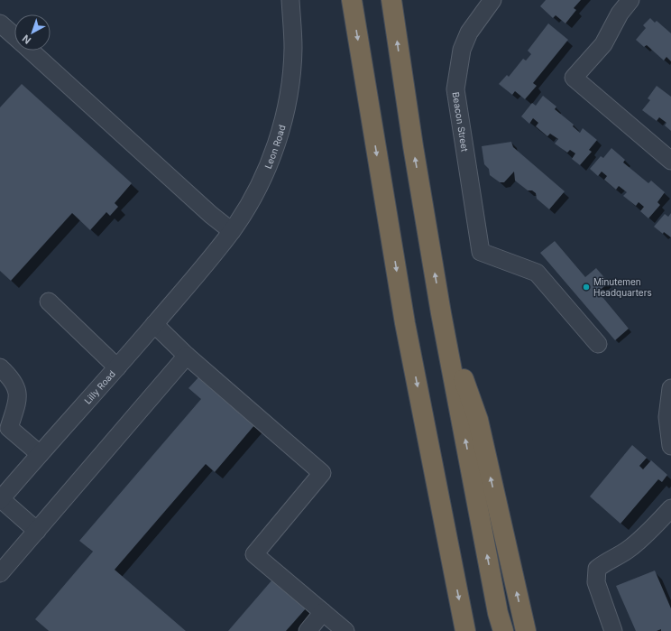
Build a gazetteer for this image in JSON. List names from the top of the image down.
{
  "streets": {
    "street": ["Beacon Street", "Leon Road", "Lilly Road"]
  },
  "crossings": [
    ["Leon Road", "Lilly Road"]
  ],
  "places": ["Minutemen Headquarters"],
  "north": "bottom left"
}
